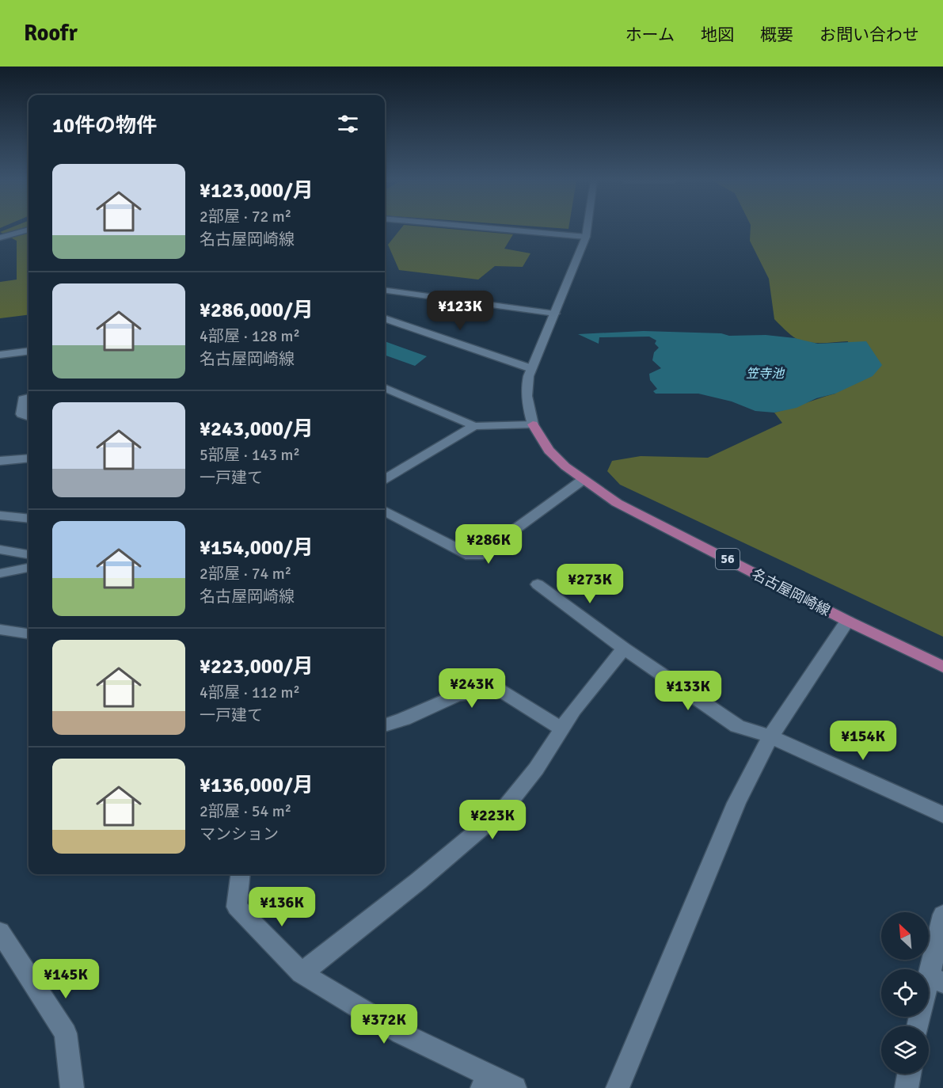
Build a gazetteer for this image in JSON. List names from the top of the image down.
{
  "streets": {
    "main road": ["56", "名古屋岡崎線"]
  },
  "water": ["笠寺池"],
  "north": "top left",
  "page": {
    "header": "Roofr",
    "nav": [
      "ホーム",
      "地図",
      "概要",
      "お問い合わせ"
    ],
    "heading": "10件の物件",
    "list": [
      {
        "name": "¥123,000/月",
        "note": "2部屋 · 72 m² · 名古屋岡崎線"
      },
      {
        "name": "¥286,000/月",
        "note": "4部屋 · 128 m² · 名古屋岡崎線"
      },
      {
        "name": "¥243,000/月",
        "note": "5部屋 · 143 m² · 一戸建て"
      },
      {
        "name": "¥154,000/月",
        "note": "2部屋 · 74 m² · 名古屋岡崎線"
      },
      {
        "name": "¥223,000/月",
        "note": "4部屋 · 112 m² · 一戸建て"
      },
      {
        "name": "¥136,000/月",
        "note": "2部屋 · 54 m² · マンション"
      }
    ],
    "price": [
      "¥123K",
      "¥286K",
      "¥273K",
      "¥243K",
      "¥133K",
      "¥154K",
      "¥223K",
      "¥136K",
      "¥145K",
      "¥372K"
    ]
  }
}
